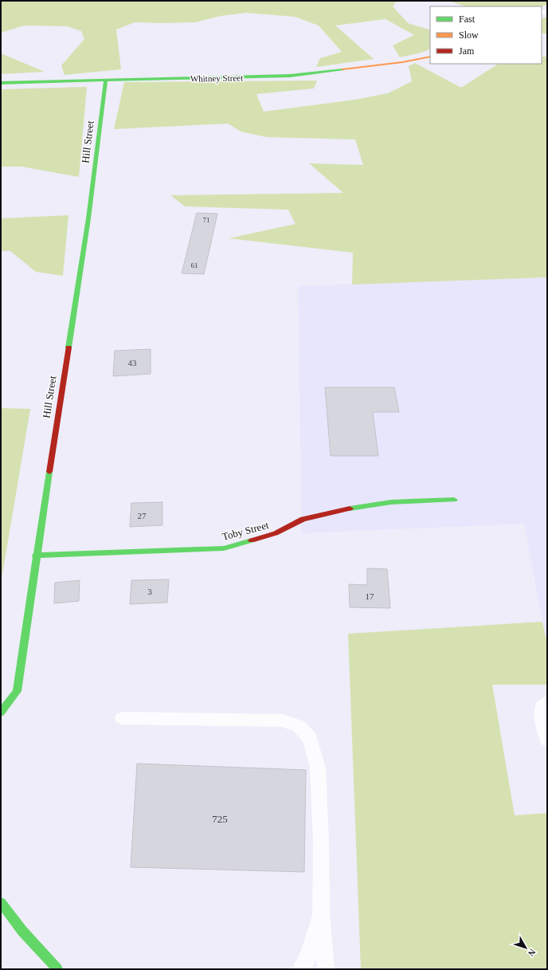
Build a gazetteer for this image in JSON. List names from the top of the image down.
{
  "streets": {
    "street": ["Whitney Street", "Hill Street", "Toby Street"]
  },
  "crossings": [
    ["Whitney Street", "Hill Street"],
    ["Hill Street", "Toby Street"]
  ],
  "house_numbers": [
    "71",
    "61",
    "43",
    "27",
    "3",
    "17",
    "725"
  ],
  "legend": ["Fast", "Slow", "Jam"],
  "north": "bottom right"
}
